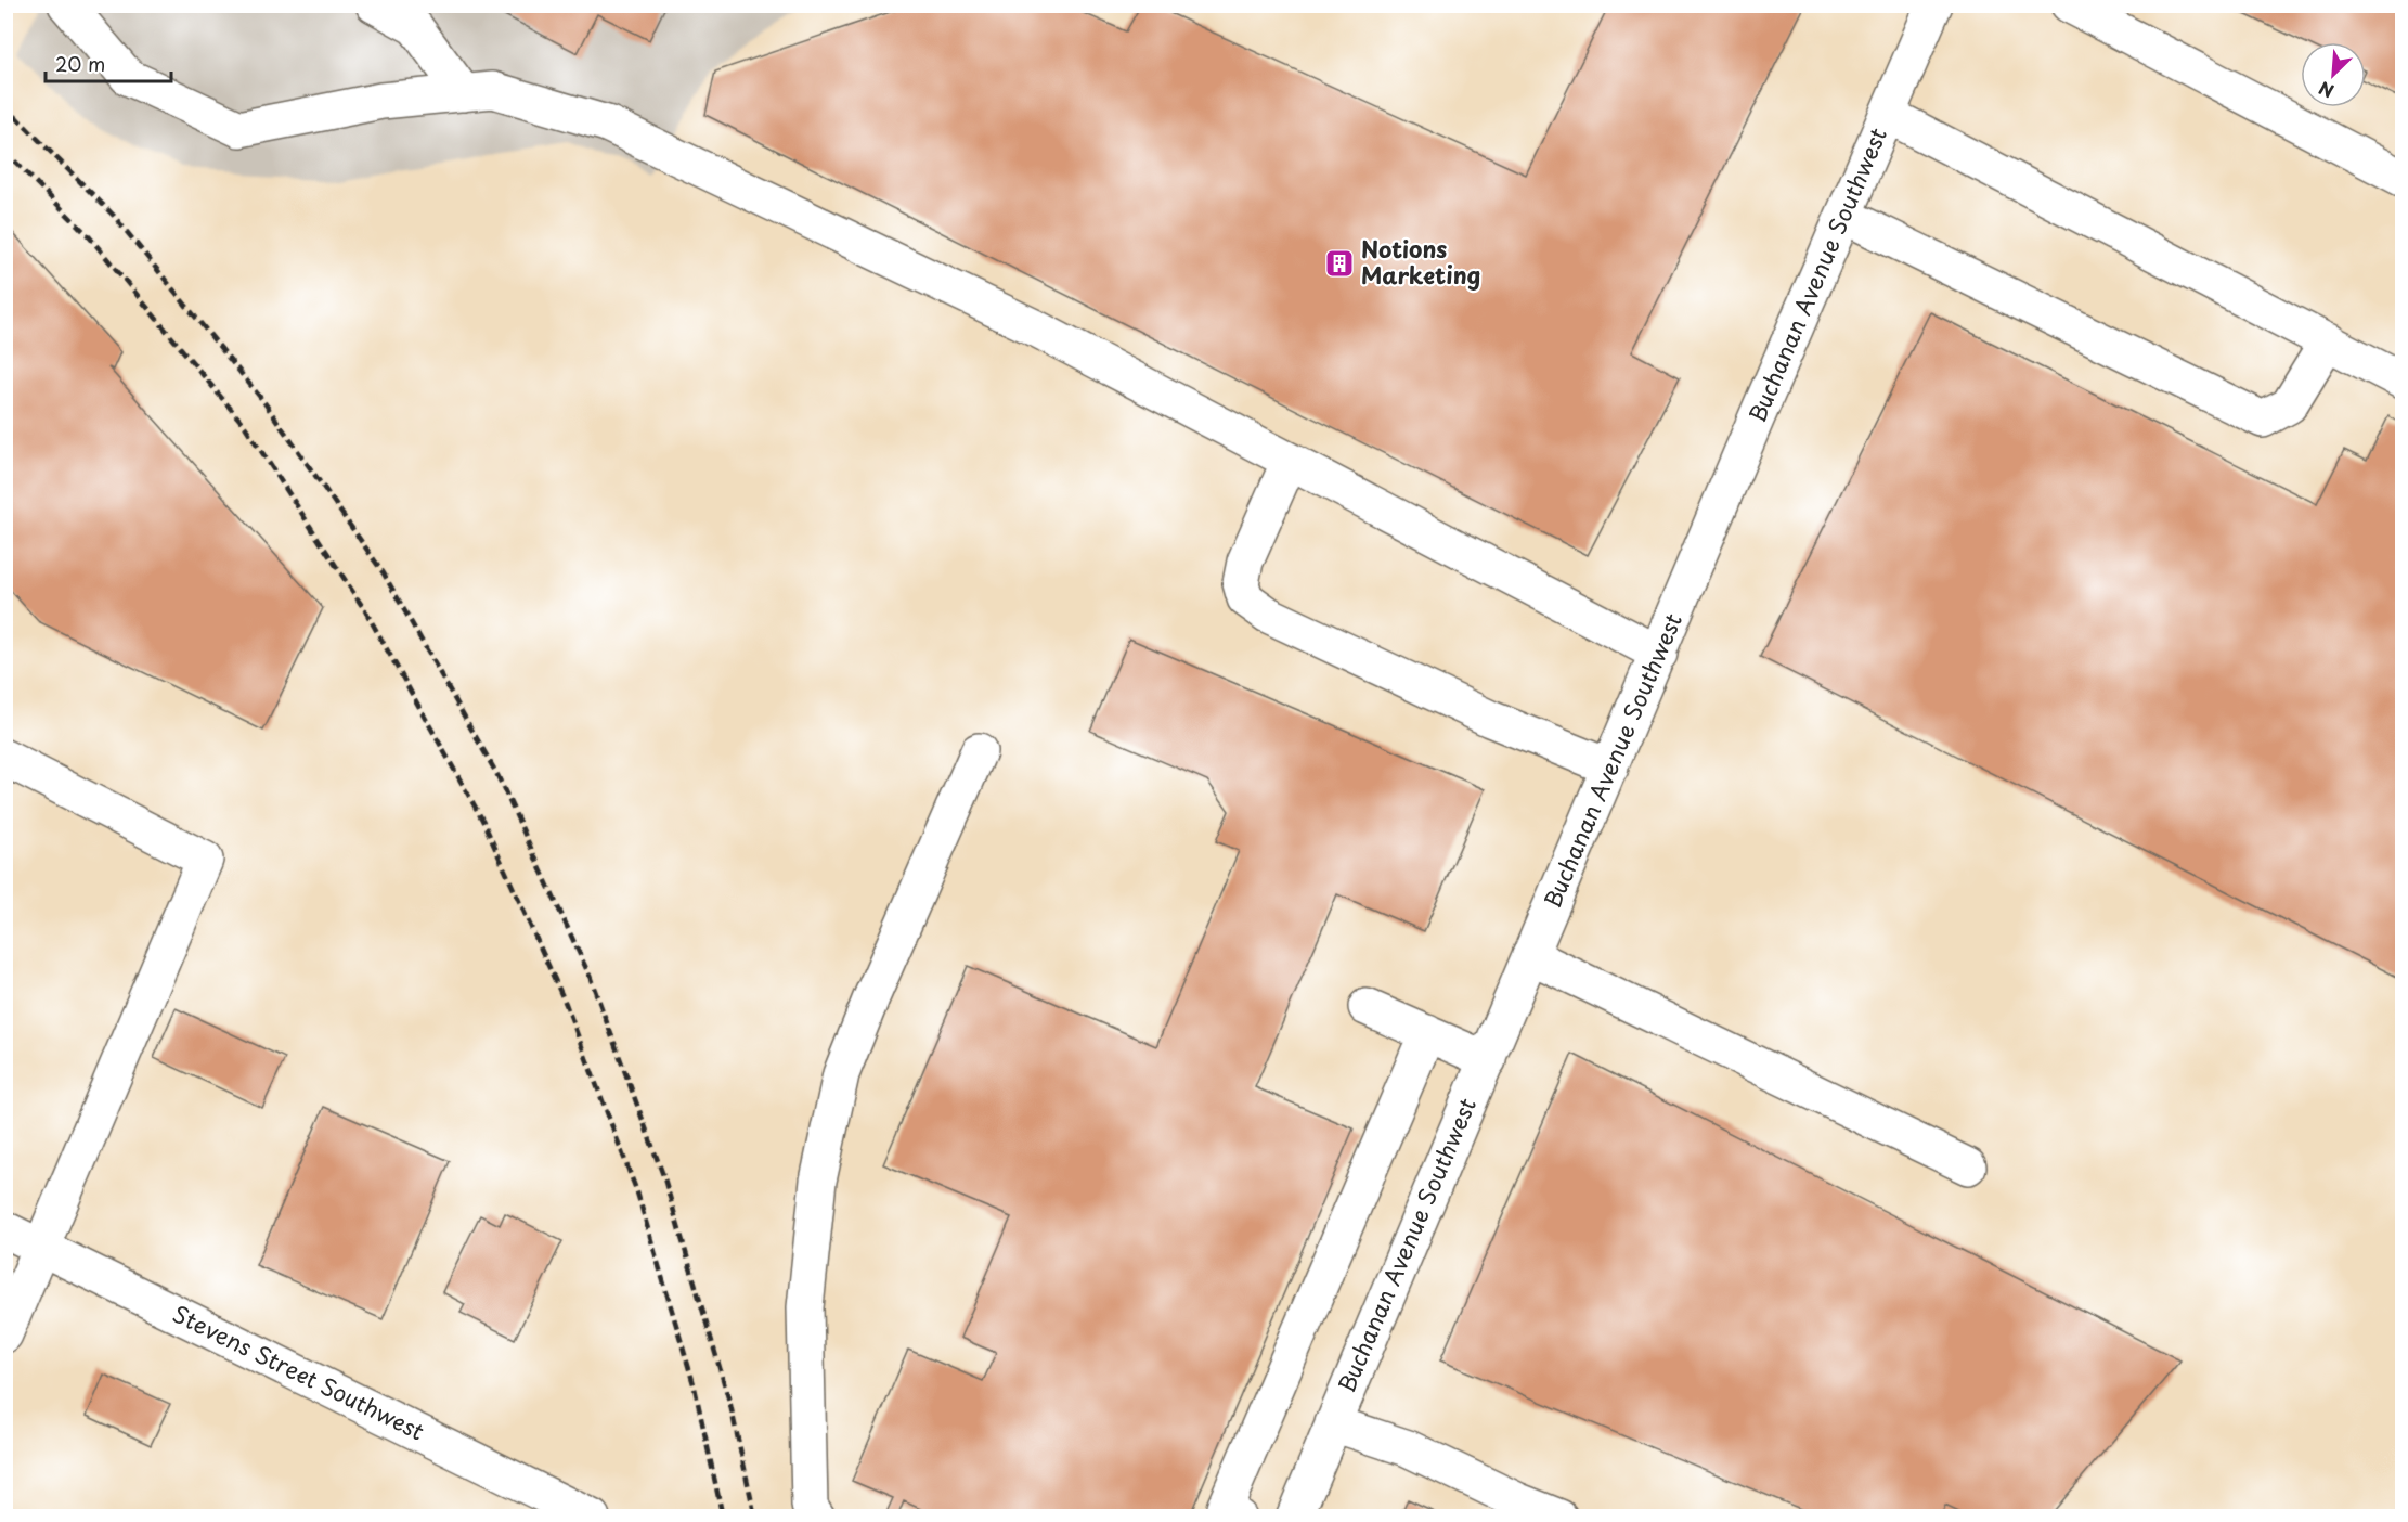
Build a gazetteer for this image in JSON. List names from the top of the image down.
{
  "streets": {
    "street": ["Buchanan Avenue Southwest", "Stevens Street Southwest"]
  },
  "places": {
    "building": ["Notions Marketing"]
  },
  "scale_bar": "20 m",
  "north": "bottom left"
}
